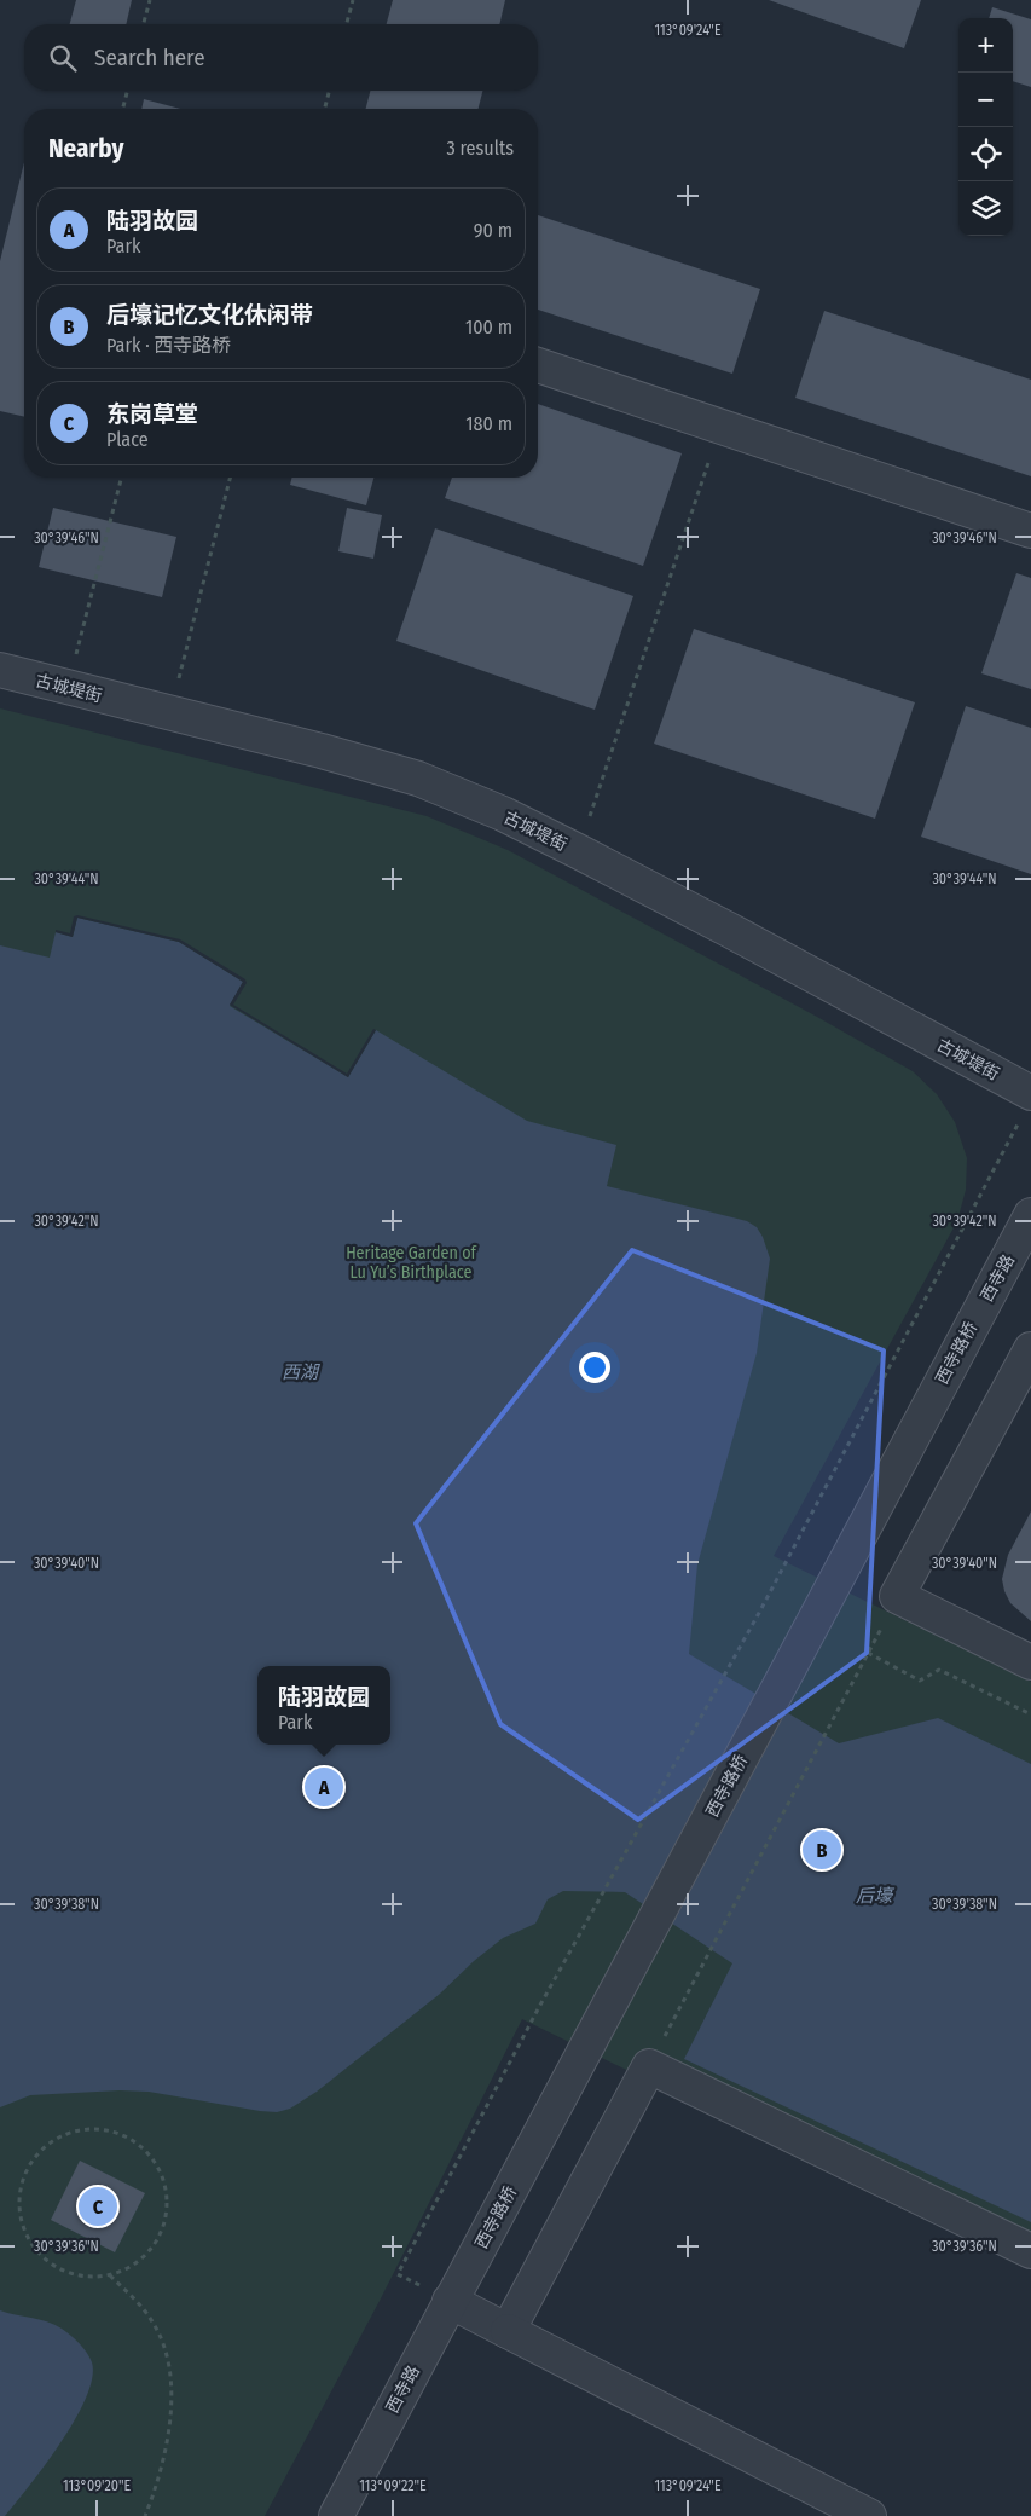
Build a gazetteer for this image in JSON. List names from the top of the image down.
{
  "streets": {
    "street": ["古城堤街", "西寺路", "西寺路桥"]
  },
  "crossings": [
    ["西寺路", "西寺路桥"]
  ],
  "water": ["西湖", "后壕"],
  "parks": ["Heritage Garden of Lu Yu’s Birthplace"],
  "page": {
    "map_buttons": ["+", "−"],
    "search": "Search here",
    "heading": ["Nearby", "3 results"],
    "list": [
      {
        "mark": "A",
        "name": "陆羽故园",
        "note": "Park",
        "value": "90 m"
      },
      {
        "mark": "B",
        "name": "后壕记忆文化休闲带",
        "note": "Park · 西寺路桥",
        "value": "100 m"
      },
      {
        "mark": "C",
        "name": "东岗草堂",
        "note": "Place",
        "value": "180 m"
      }
    ],
    "popup": ["陆羽故园", "Park"],
    "pins": ["A", "B", "C"]
  },
  "coordinates": [
    "113°09'24\"E",
    "30°39'46\"N",
    "30°39'44\"N",
    "30°39'42\"N",
    "30°39'40\"N",
    "30°39'38\"N",
    "30°39'36\"N",
    "113°09'20\"E",
    "113°09'22\"E"
  ]
}
